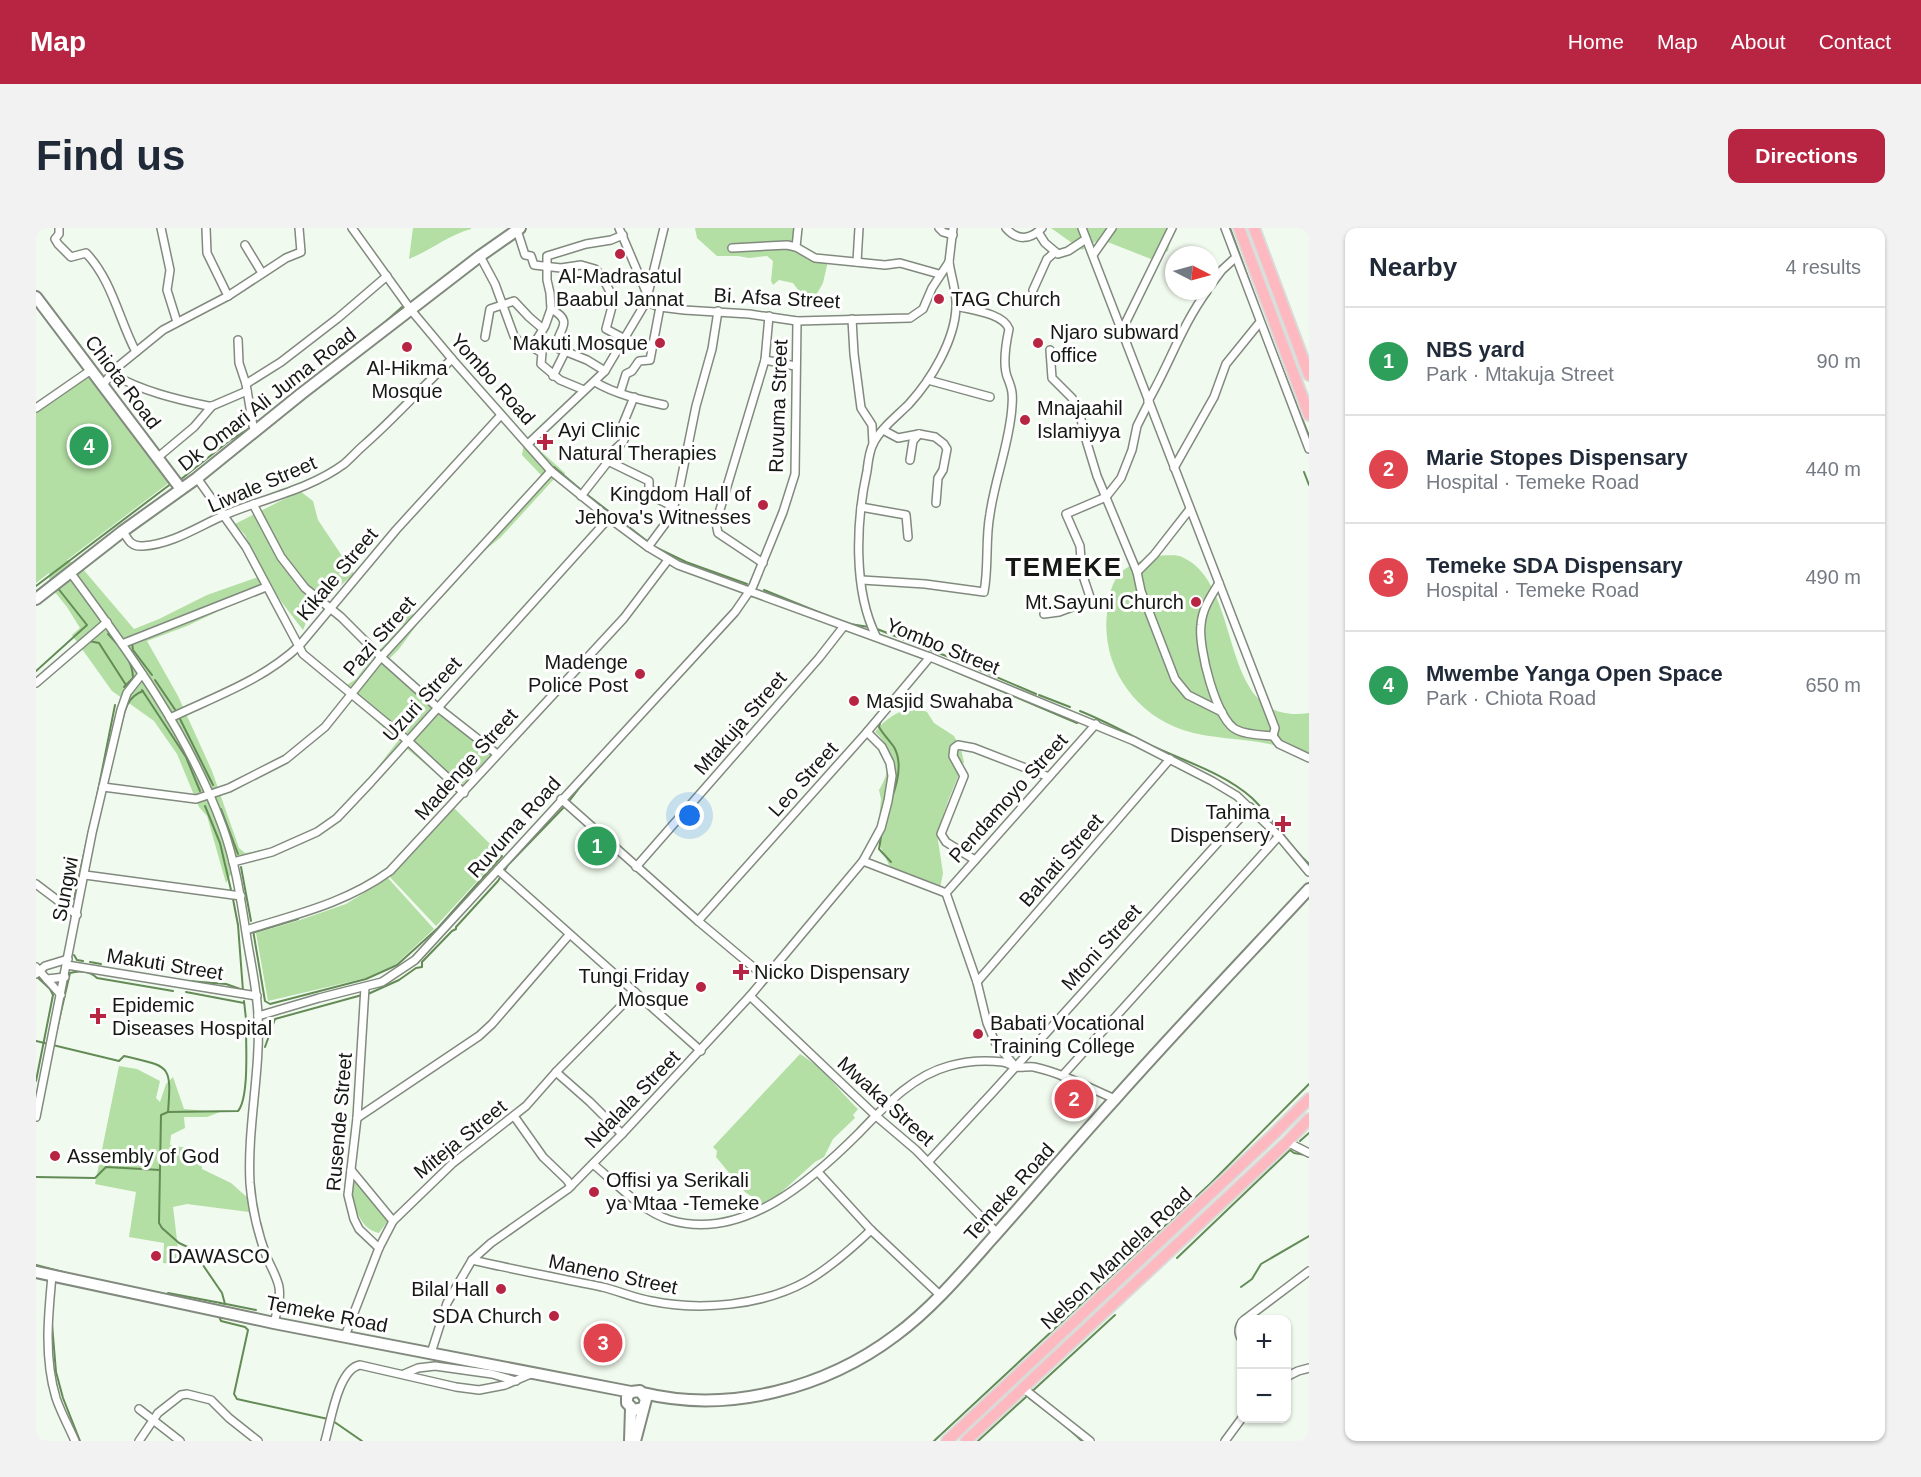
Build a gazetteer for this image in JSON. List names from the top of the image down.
{
  "streets": {
    "main road": ["Nelson Mandela Road"],
    "street": [
      "Bi. Afsa Street",
      "Yombo Road",
      "Chiota Road",
      "Dk Omari Ali Juma Road",
      "Ruvuma Street",
      "Liwale Street",
      "Kikale Street",
      "Pazi Street",
      "Yombo Street",
      "Uzuri Street",
      "Mtakuja Street",
      "Madenge Street",
      "Leo Street",
      "Pendamoyo Street",
      "Ruvuma Road",
      "Bahati Street",
      "Sungwi",
      "Mtoni Street",
      "Makuti Street",
      "Ndalala Street",
      "Mwaka Street",
      "Rusende Street",
      "Miteja Street",
      "Temeke Road",
      "Maneno Street"
    ]
  },
  "crossings": [
    ["Bi. Afsa Street", "Ruvuma Street"],
    ["Yombo Road", "Dk Omari Ali Juma Road"],
    ["Yombo Road", "Liwale Street"],
    ["Yombo Road", "Kikale Street"],
    ["Yombo Road", "Pazi Street"],
    ["Yombo Road", "Yombo Street"],
    ["Chiota Road", "Dk Omari Ali Juma Road"],
    ["Dk Omari Ali Juma Road", "Liwale Street"],
    ["Ruvuma Street", "Yombo Street"],
    ["Ruvuma Street", "Ruvuma Road"],
    ["Pazi Street", "Yombo Street"],
    ["Pazi Street", "Sungwi"],
    ["Yombo Street", "Uzuri Street"],
    ["Yombo Street", "Mtakuja Street"],
    ["Yombo Street", "Madenge Street"],
    ["Yombo Street", "Leo Street"],
    ["Yombo Street", "Pendamoyo Street"],
    ["Yombo Street", "Ruvuma Road"],
    ["Yombo Street", "Bahati Street"],
    ["Yombo Street", "Mtoni Street"],
    ["Leo Street", "Ndalala Street"],
    ["Ruvuma Road", "Rusende Street"],
    ["Sungwi", "Makuti Street"],
    ["Mtoni Street", "Mwaka Street"],
    ["Ndalala Street", "Mwaka Street"],
    ["Ndalala Street", "Temeke Road"],
    ["Ndalala Street", "Maneno Street"],
    ["Mwaka Street", "Temeke Road"],
    ["Rusende Street", "Miteja Street"],
    ["Miteja Street", "Temeke Road"]
  ],
  "districts": ["TEMEKE"],
  "places": {
    "other": [
      "Al-Madrasatul Baabul Jannat",
      "TAG Church",
      "Makuti Mosque",
      "Njaro subward office",
      "Al-Hikma Mosque",
      "Mnajaahil Islamiyya",
      "Kingdom Hall of Jehova's Witnesses",
      "Mt.Sayuni Church",
      "Madenge Police Post",
      "Masjid Swahaba",
      "Tungi Friday Mosque",
      "Babati Vocational Training College",
      "Assembly of God",
      "Offisi ya Serikali ya Mtaa -Temeke",
      "DAWASCO",
      "Bilal Hall",
      "SDA Church"
    ],
    "health": [
      "Ayi Clinic Natural Therapies",
      "Tahima Dispensery",
      "Nicko Dispensary",
      "Epidemic Diseases Hospital"
    ]
  },
  "north": "right",
  "page": {
    "header": "Map",
    "nav": [
      "Home",
      "Map",
      "About",
      "Contact"
    ],
    "buttons": "Directions",
    "title": "Find us",
    "heading": ["Nearby", "4 results"],
    "list": [
      {
        "mark": "1",
        "name": "NBS yard",
        "note": "Park · Mtakuja Street",
        "value": "90 m"
      },
      {
        "mark": "2",
        "name": "Marie Stopes Dispensary",
        "note": "Hospital · Temeke Road",
        "value": "440 m"
      },
      {
        "mark": "3",
        "name": "Temeke SDA Dispensary",
        "note": "Hospital · Temeke Road",
        "value": "490 m"
      },
      {
        "mark": "4",
        "name": "Mwembe Yanga Open Space",
        "note": "Park · Chiota Road",
        "value": "650 m"
      }
    ],
    "pins": [
      "4",
      "1",
      "2",
      "3"
    ],
    "map_buttons": ["+", "−"]
  }
}
